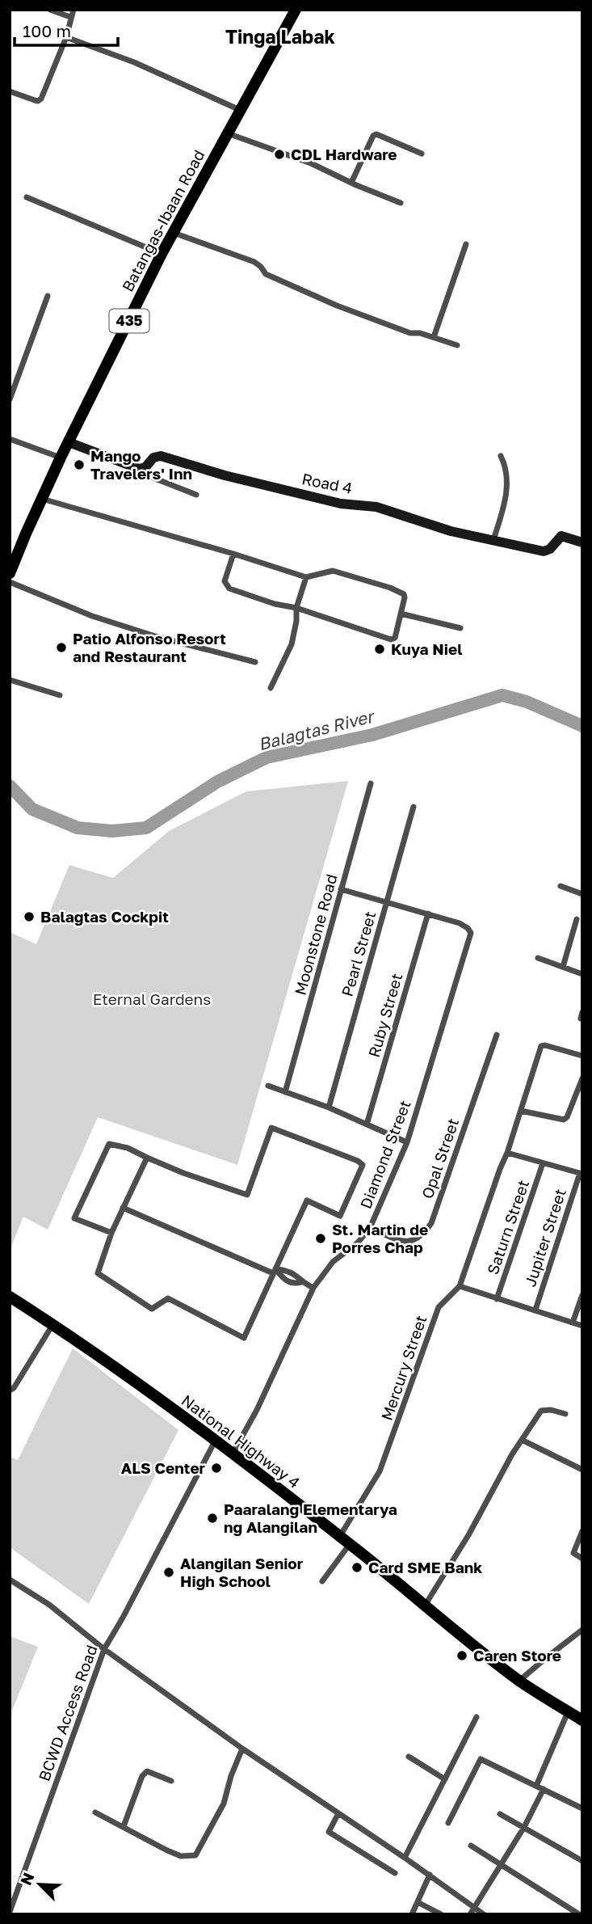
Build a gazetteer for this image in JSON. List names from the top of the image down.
{
  "streets": {
    "main road": ["Batangas-Ibaan Road", "435", "National Highway 4"],
    "street": [
      "Road 4",
      "Moonstone Road",
      "Pearl Street",
      "Ruby Street",
      "Diamond Street",
      "Opal Street",
      "Saturn Street",
      "Jupiter Street",
      "Mercury Street",
      "BCWD Access Road"
    ]
  },
  "crossings": [
    ["Moonstone Road", "Diamond Street"],
    ["Pearl Street", "Diamond Street"],
    ["Ruby Street", "Diamond Street"],
    ["Diamond Street", "Opal Street"],
    ["Diamond Street", "National Highway 4"],
    ["Mercury Street", "National Highway 4"],
    ["National Highway 4", "BCWD Access Road"]
  ],
  "districts": ["Tinga Labak"],
  "water": ["Balagtas River"],
  "parks": ["Eternal Gardens"],
  "places": [
    "CDL Hardware",
    "Mango Travelers' Inn",
    "Patio Alfonso Resort and Restaurant",
    "Kuya Niel",
    "Balagtas Cockpit",
    "St. Martin de Porres Chap",
    "ALS Center",
    "Paaralang Elementarya ng Alangilan",
    "Card SME Bank",
    "Alangilan Senior High School",
    "Caren Store"
  ],
  "scale_bar": "100 m",
  "north": "top left"
}
